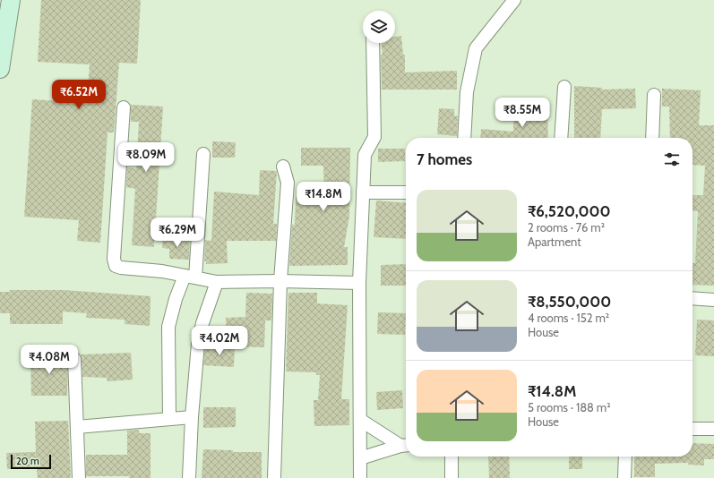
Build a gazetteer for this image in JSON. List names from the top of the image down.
{
  "scale_bar": "20 m",
  "page": {
    "price": [
      "₹6.52M",
      "₹8.55M",
      "₹8.09M",
      "₹14.8M",
      "₹6.29M",
      "₹4.02M",
      "₹4.08M"
    ],
    "heading": "7 homes",
    "list": [
      {
        "name": "₹6,520,000",
        "note": "2 rooms · 76 m² · Apartment"
      },
      {
        "name": "₹8,550,000",
        "note": "4 rooms · 152 m² · House"
      },
      {
        "name": "₹14.8M",
        "note": "5 rooms · 188 m² · House"
      }
    ],
    "scale": "20 m"
  }
}
